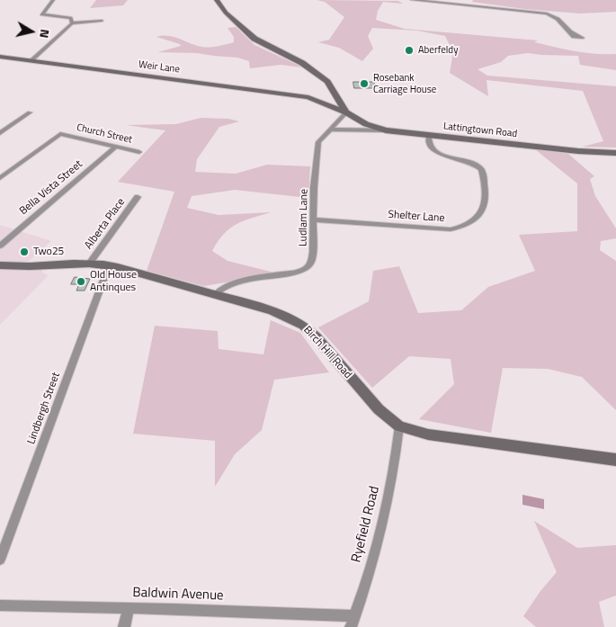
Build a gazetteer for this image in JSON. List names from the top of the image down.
{
  "streets": {
    "street": [
      "Weir Lane",
      "Lattingtown Road",
      "Church Street",
      "Bella Vista Street",
      "Shelter Lane",
      "Ludlam Lane",
      "Alberta Place",
      "Birch Hill Road",
      "Lindbergh Street",
      "Ryefield Road",
      "Baldwin Avenue"
    ]
  },
  "crossings": [
    ["Weir Lane", "Lattingtown Road"],
    ["Weir Lane", "Ludlam Lane"],
    ["Lattingtown Road", "Shelter Lane"],
    ["Lattingtown Road", "Ludlam Lane"],
    ["Church Street", "Bella Vista Street"],
    ["Shelter Lane", "Ludlam Lane"],
    ["Ludlam Lane", "Birch Hill Road"],
    ["Alberta Place", "Birch Hill Road"],
    ["Birch Hill Road", "Lindbergh Street"],
    ["Birch Hill Road", "Ryefield Road"],
    ["Ryefield Road", "Baldwin Avenue"]
  ],
  "places": [
    "Aberfeldy",
    "Rosebank Carriage House",
    "Two25",
    "Old House Antinques"
  ],
  "north": "right"
}
